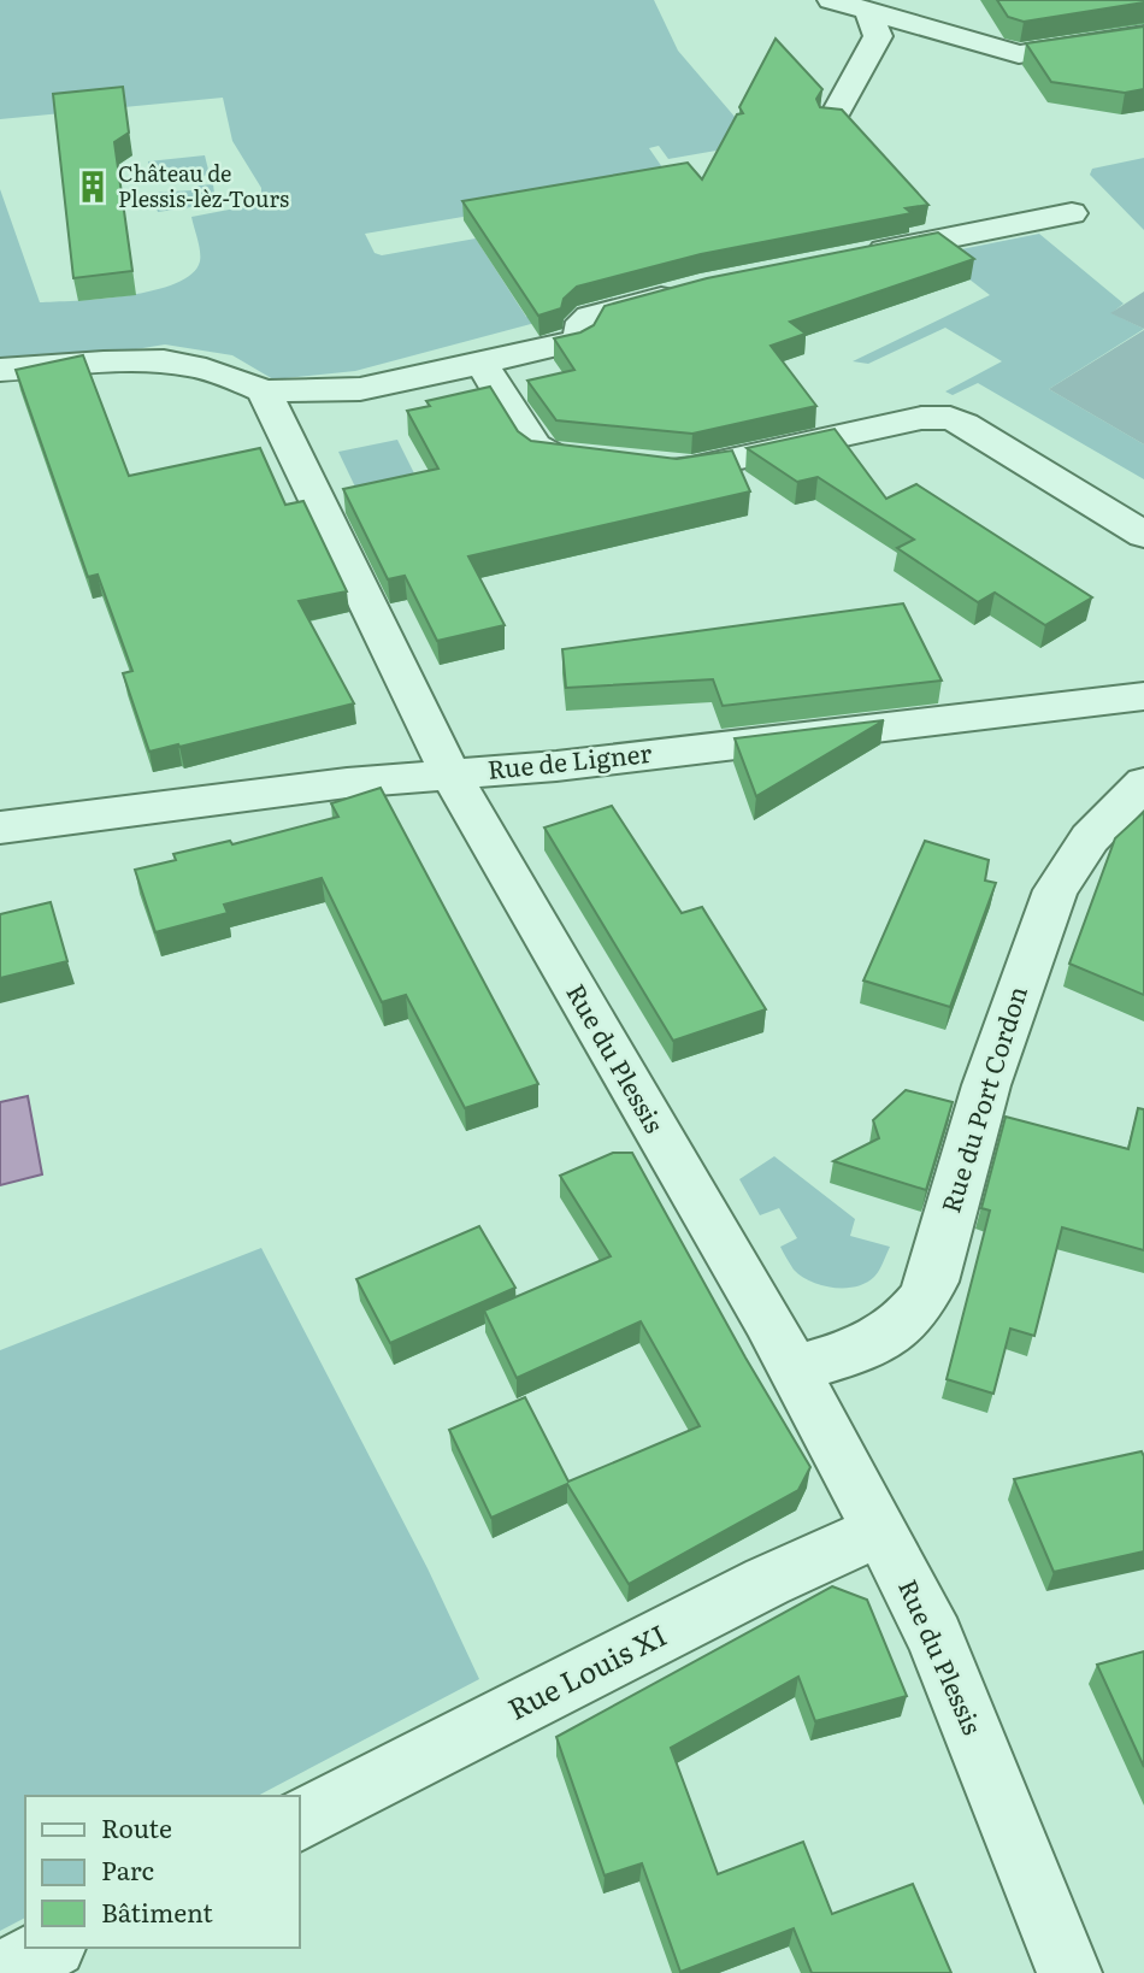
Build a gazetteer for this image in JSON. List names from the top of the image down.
{
  "streets": {
    "street": [
      "Rue de Ligner",
      "Rue du Plessis",
      "Rue du Port Cordon",
      "Rue Louis XI"
    ]
  },
  "crossings": [
    ["Rue de Ligner", "Rue du Plessis"],
    ["Rue du Plessis", "Rue du Port Cordon"],
    ["Rue du Plessis", "Rue Louis XI"]
  ],
  "places": {
    "building": ["Château de Plessis-lèz-Tours"]
  },
  "legend": ["Route", "Parc", "Bâtiment"]
}
